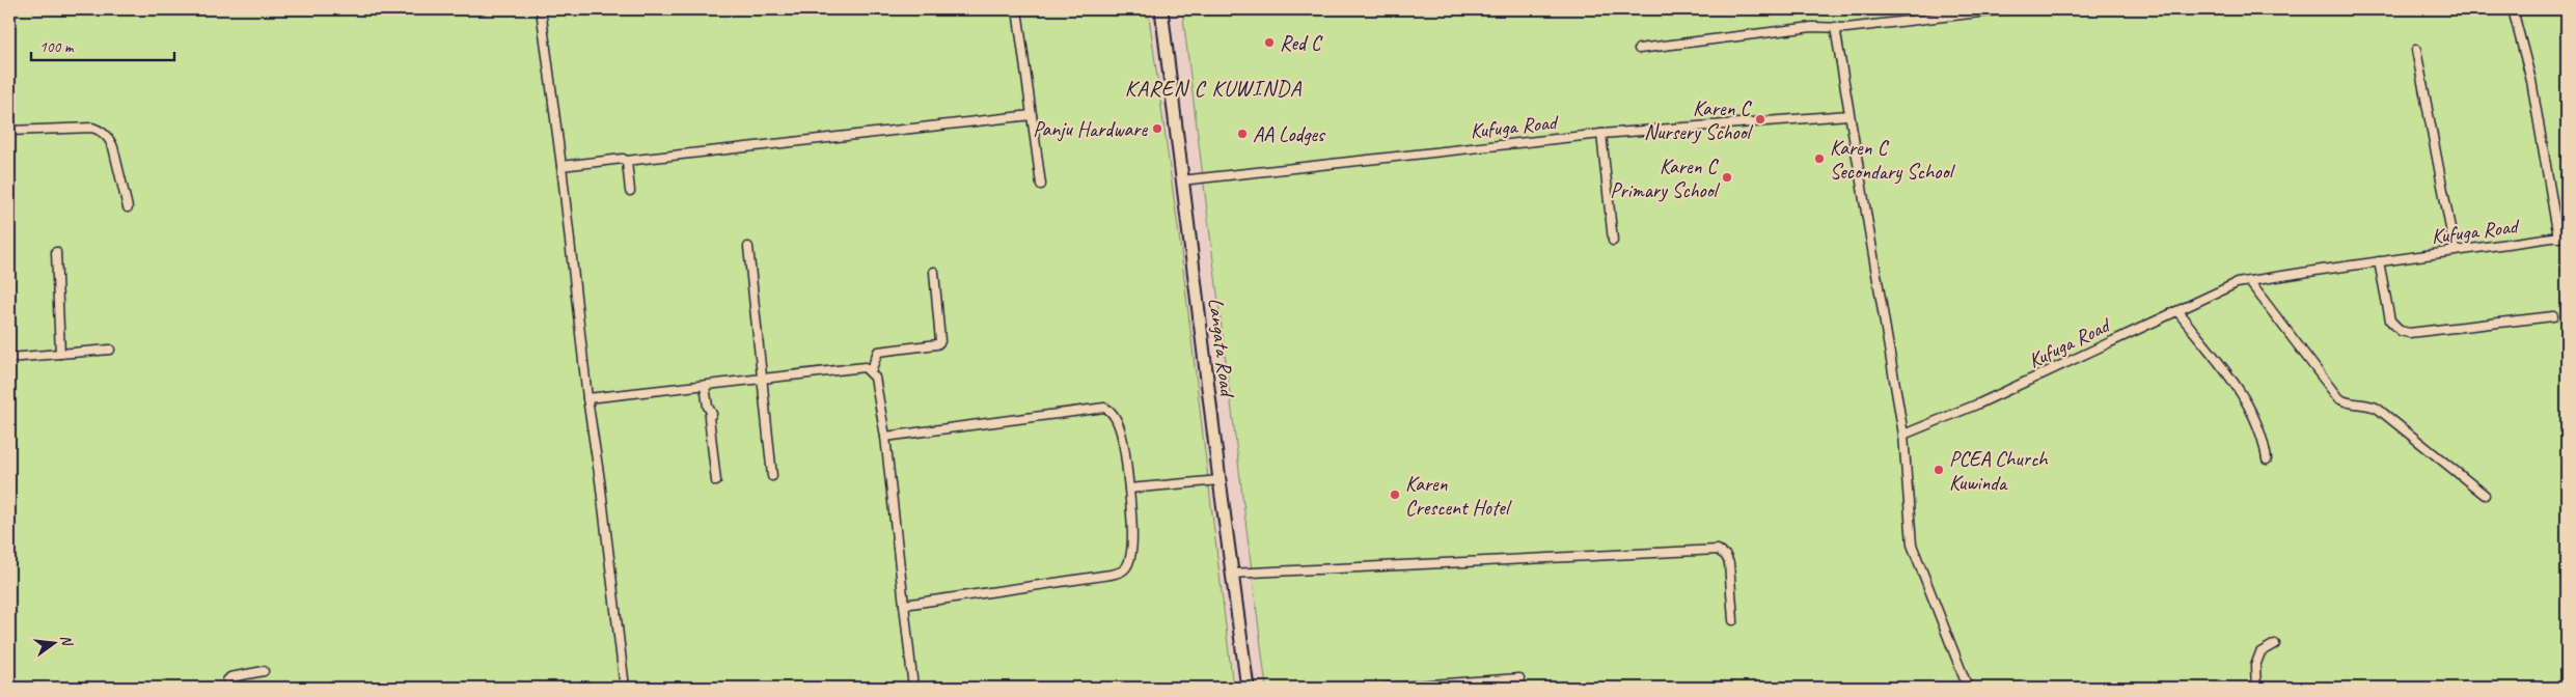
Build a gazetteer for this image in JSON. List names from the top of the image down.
{
  "streets": {
    "main road": ["Langata Road"],
    "street": ["Kufuga Road"]
  },
  "crossings": [
    ["Kufuga Road", "Langata Road"]
  ],
  "districts": ["KAREN C KUWINDA"],
  "places": [
    "Red C",
    "Karen C Nursery School",
    "Panju Hardware",
    "AA Lodges",
    "Karen C Secondary School",
    "Karen C Primary School",
    "PCEA Church Kuwinda",
    "Karen Crescent Hotel"
  ],
  "scale_bar": "100 m",
  "north": "right"
}
